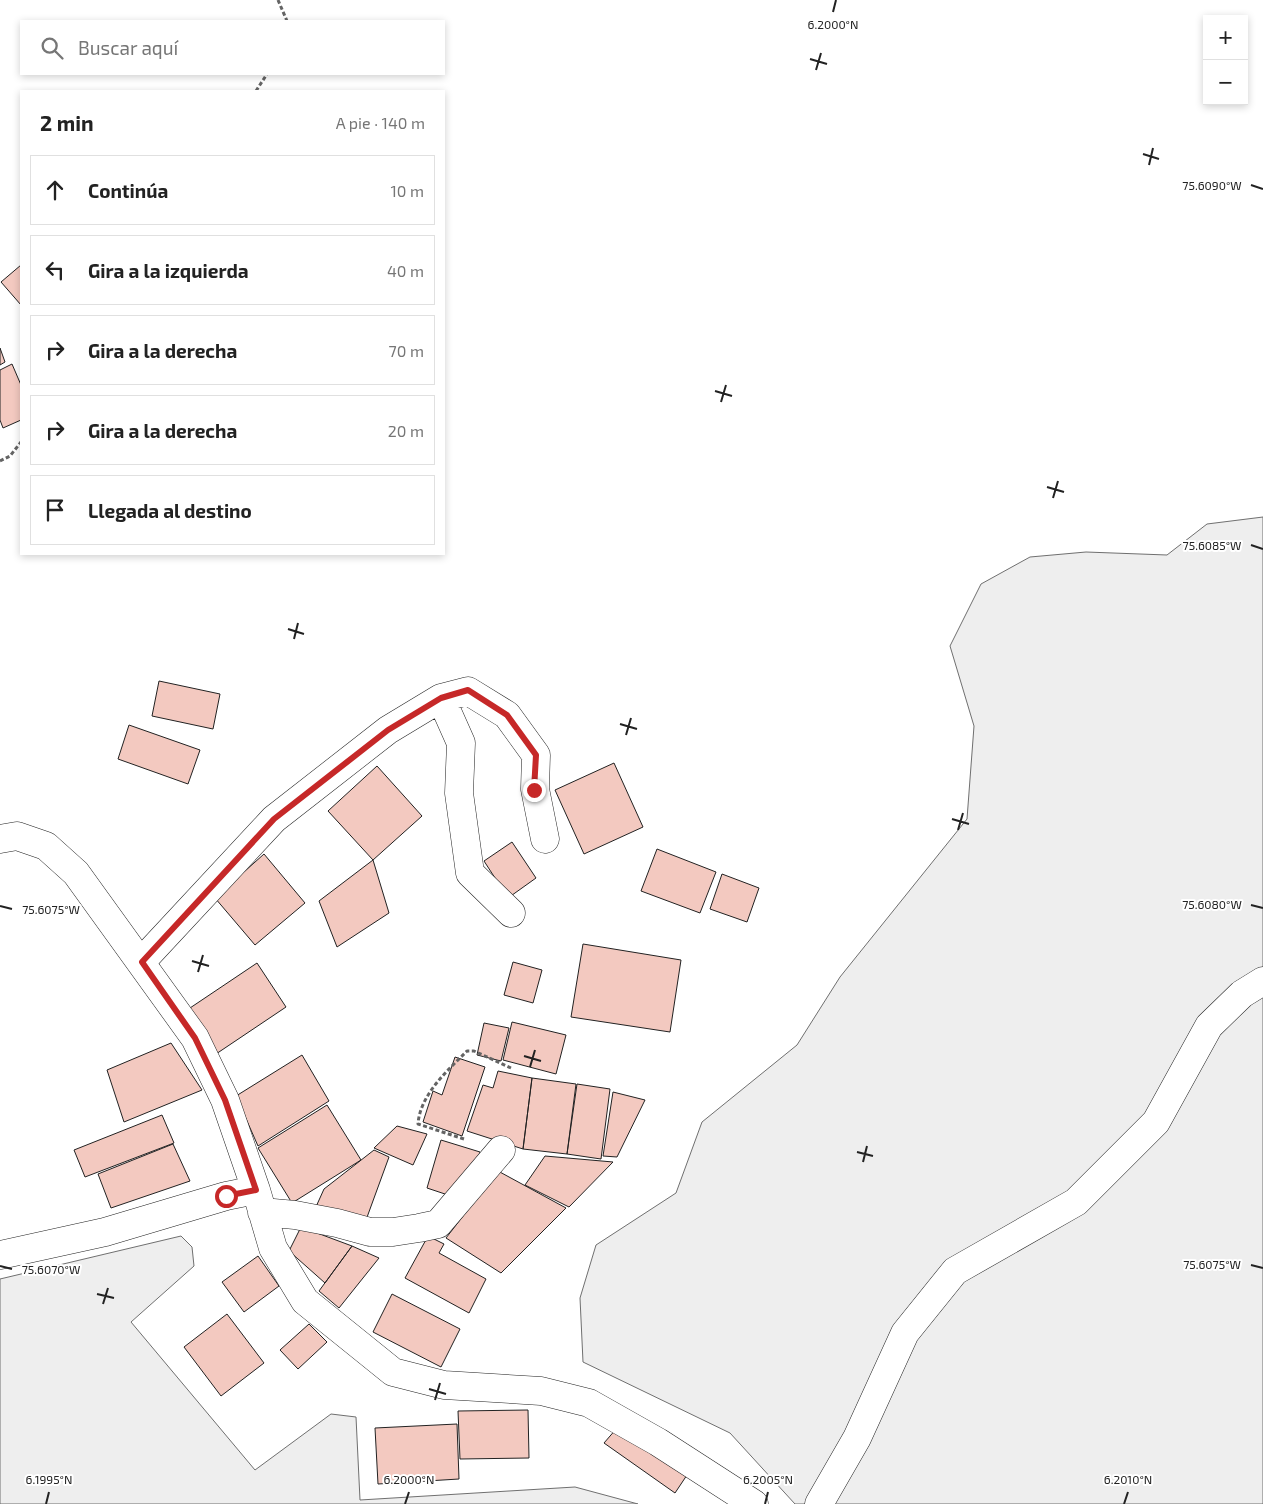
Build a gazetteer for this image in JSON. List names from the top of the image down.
{
  "page": {
    "map_buttons": ["+", "−"],
    "search": "Buscar aquí",
    "heading": ["2 min", "A pie · 140 m"],
    "list": [
      ["Continúa", "10 m"],
      ["Gira a la izquierda", "40 m"],
      ["Gira a la derecha", "70 m"],
      ["Gira a la derecha", "20 m"],
      "Llegada al destino"
    ]
  },
  "coordinates": [
    "6.2000°N",
    "75.6090°W",
    "75.6085°W",
    "75.6080°W",
    "75.6075°W",
    "75.6070°W",
    "6.1995°N",
    "6.2005°N",
    "6.2010°N"
  ]
}
